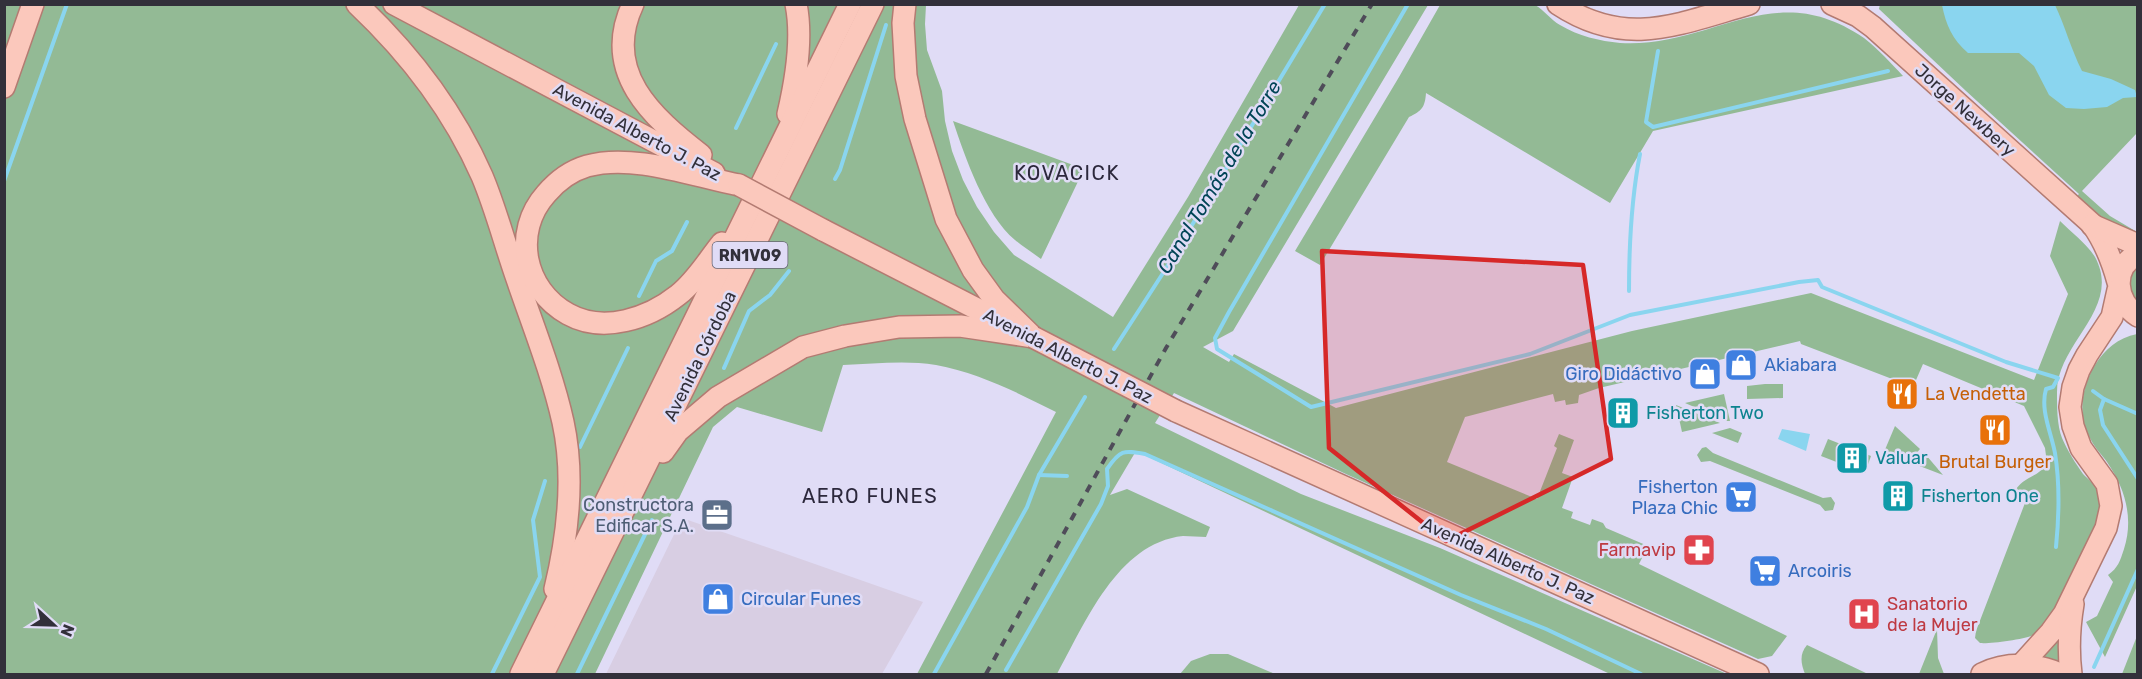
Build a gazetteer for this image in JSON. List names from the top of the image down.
{
  "streets": {
    "main road": [
      "Jorge Newbery",
      "Avenida Alberto J. Paz",
      "RN1V09",
      "Avenida Córdoba"
    ]
  },
  "districts": ["KOVACICK", "AERO FUNES"],
  "water": ["Canal Tomás de la Torre"],
  "places": {
    "shop": ["Akiabara", "Giro Didáctivo", "Circular Funes"],
    "restaurant": ["La Vendetta", "Brutal Burger"],
    "building": ["Fisherton Two", "Valuar", "Fisherton One"],
    "supermarket": ["Fisherton Plaza Chic", "Arcoiris"],
    "office": ["Constructora Edificar S.A."],
    "pharmacy": ["Farmavip"],
    "hospital": ["Sanatorio de la Mujer"]
  },
  "north": "right"
}
